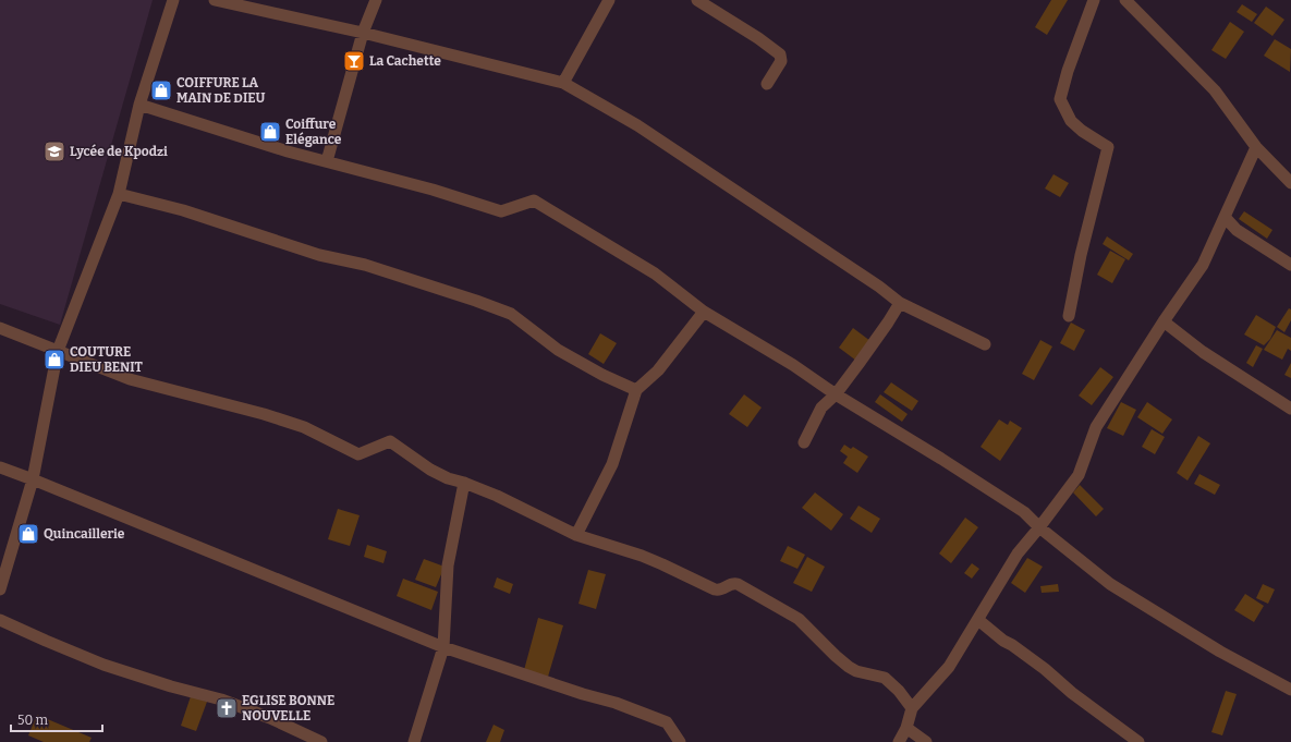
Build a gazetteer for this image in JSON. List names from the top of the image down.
{
  "places": {
    "bar": ["La Cachette"],
    "shop": [
      "COIFFURE LA MAIN DE DIEU",
      "Coiffure Elégance",
      "COUTURE DIEU BENIT",
      "Quincaillerie"
    ],
    "school or university": ["Lycée de Kpodzi"],
    "church": ["EGLISE BONNE NOUVELLE"]
  },
  "scale_bar": "50 m"
}
